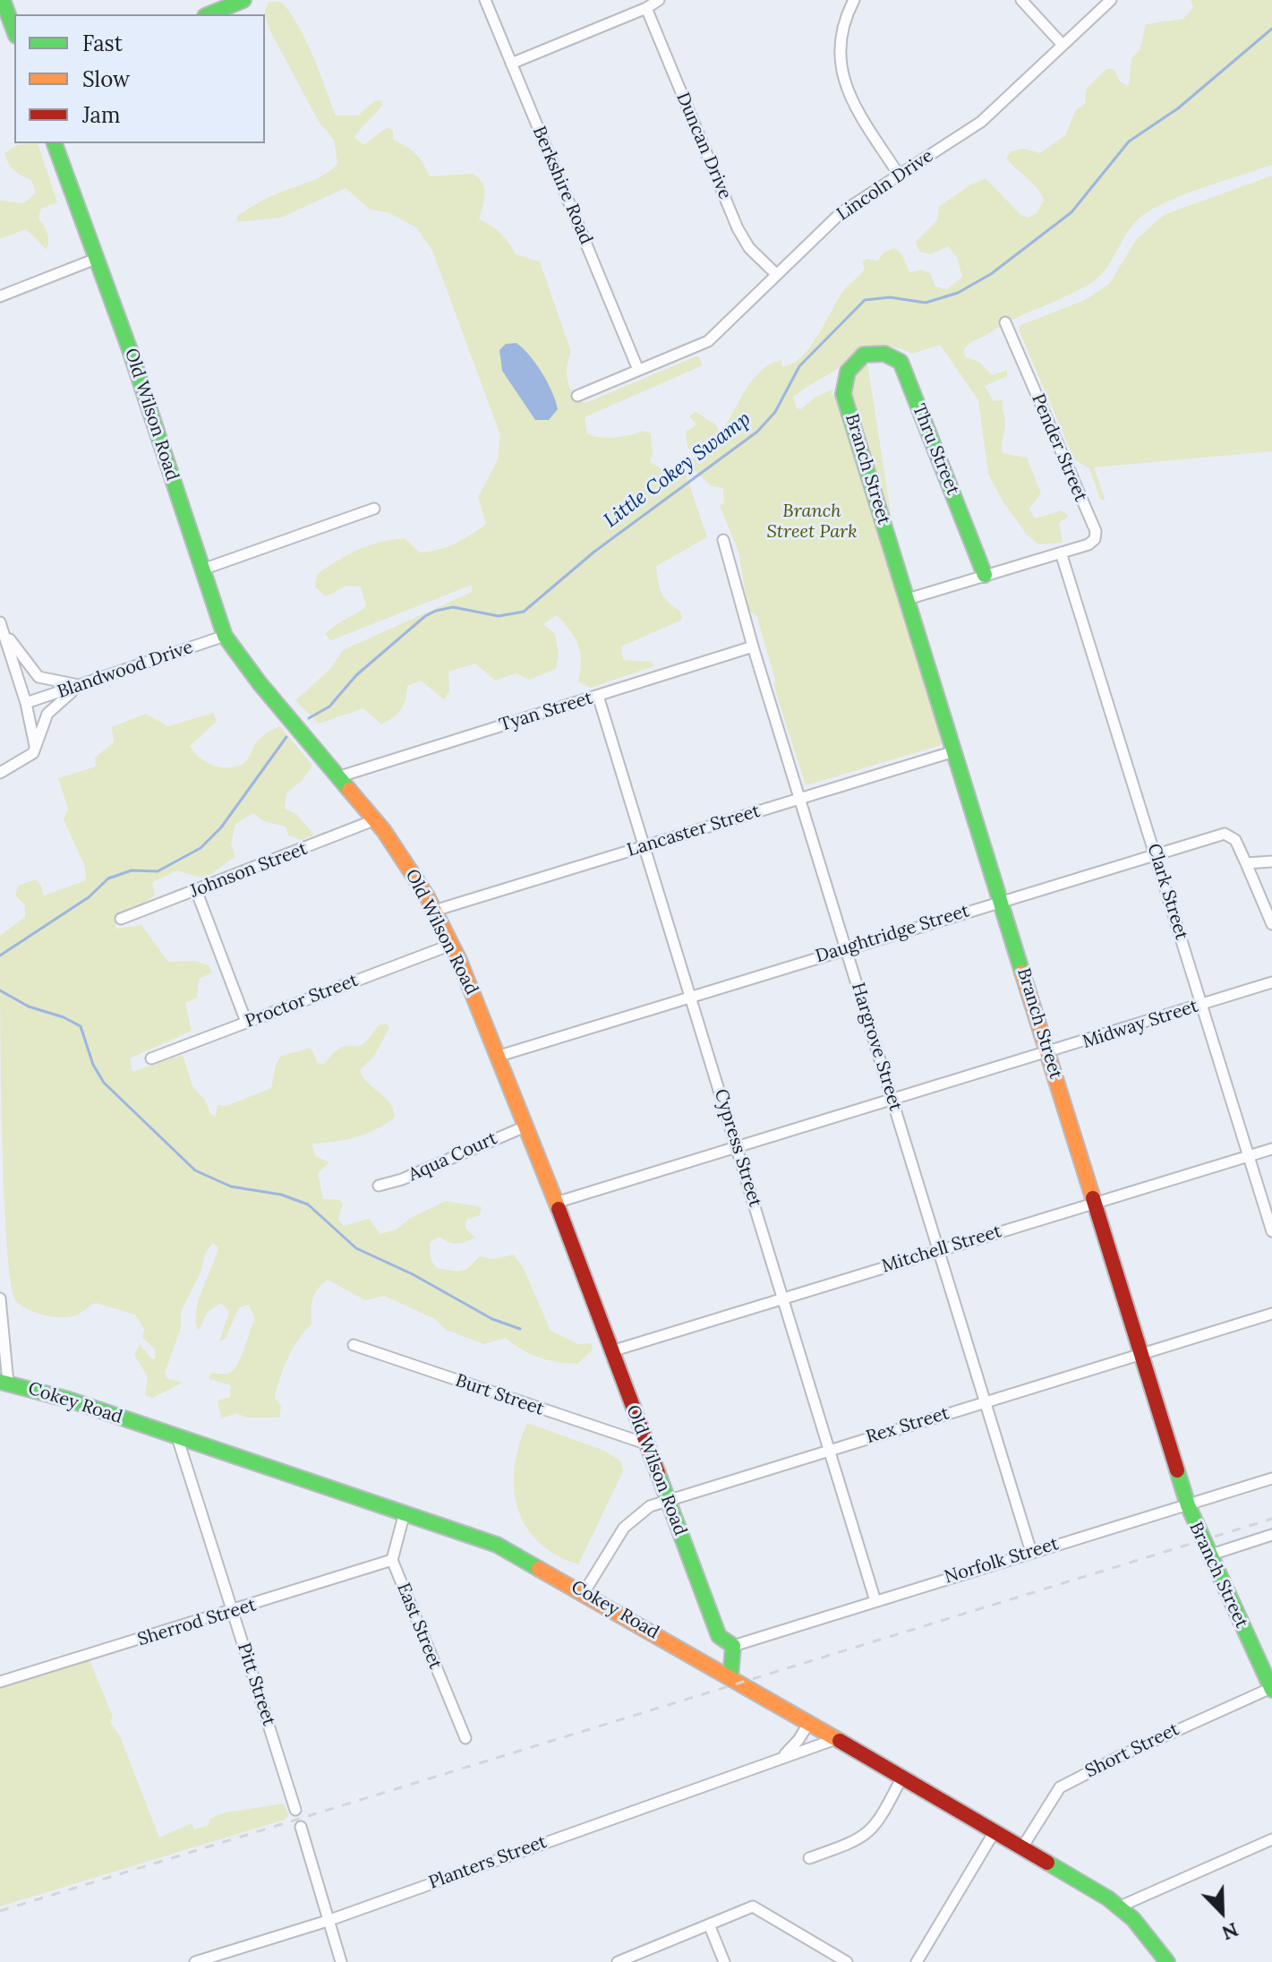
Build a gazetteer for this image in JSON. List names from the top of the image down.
{
  "streets": {
    "street": [
      "Duncan Drive",
      "Berkshire Road",
      "Lincoln Drive",
      "Old Wilson Road",
      "Pender Street",
      "Thru Street",
      "Branch Street",
      "Blandwood Drive",
      "Tyan Street",
      "Lancaster Street",
      "Johnson Street",
      "Clark Street",
      "Daughtridge Street",
      "Proctor Street",
      "Midway Street",
      "Hargrove Street",
      "Cypress Street",
      "Aqua Court",
      "Mitchell Street",
      "Burt Street",
      "Cokey Road",
      "Rex Street",
      "Norfolk Street",
      "Sherrod Street",
      "East Street",
      "Pitt Street",
      "Short Street",
      "Planters Street"
    ]
  },
  "crossings": [
    ["Duncan Drive", "Lincoln Drive"],
    ["Berkshire Road", "Lincoln Drive"],
    ["Old Wilson Road", "Blandwood Drive"],
    ["Old Wilson Road", "Tyan Street"],
    ["Old Wilson Road", "Lancaster Street"],
    ["Old Wilson Road", "Johnson Street"],
    ["Old Wilson Road", "Daughtridge Street"],
    ["Old Wilson Road", "Proctor Street"],
    ["Old Wilson Road", "Midway Street"],
    ["Old Wilson Road", "Aqua Court"],
    ["Old Wilson Road", "Mitchell Street"],
    ["Old Wilson Road", "Burt Street"],
    ["Old Wilson Road", "Rex Street"],
    ["Old Wilson Road", "Norfolk Street"],
    ["Pender Street", "Clark Street"],
    ["Thru Street", "Branch Street"],
    ["Branch Street", "Lancaster Street"],
    ["Branch Street", "Daughtridge Street"],
    ["Branch Street", "Midway Street"],
    ["Branch Street", "Mitchell Street"],
    ["Branch Street", "Rex Street"],
    ["Branch Street", "Norfolk Street"],
    ["Branch Street", "Short Street"],
    ["Tyan Street", "Hargrove Street"],
    ["Tyan Street", "Cypress Street"],
    ["Lancaster Street", "Hargrove Street"],
    ["Lancaster Street", "Cypress Street"],
    ["Clark Street", "Daughtridge Street"],
    ["Clark Street", "Midway Street"],
    ["Clark Street", "Mitchell Street"],
    ["Daughtridge Street", "Hargrove Street"],
    ["Daughtridge Street", "Cypress Street"],
    ["Midway Street", "Hargrove Street"],
    ["Midway Street", "Cypress Street"],
    ["Hargrove Street", "Mitchell Street"],
    ["Hargrove Street", "Rex Street"],
    ["Hargrove Street", "Norfolk Street"],
    ["Cypress Street", "Mitchell Street"],
    ["Cypress Street", "Rex Street"],
    ["Cypress Street", "Norfolk Street"],
    ["Cokey Road", "Rex Street"],
    ["Cokey Road", "East Street"],
    ["Cokey Road", "Pitt Street"],
    ["Cokey Road", "Short Street"],
    ["Cokey Road", "Planters Street"],
    ["Sherrod Street", "East Street"],
    ["Sherrod Street", "Pitt Street"]
  ],
  "water": ["Little Cokey Swamp"],
  "parks": ["Branch Street Park"],
  "legend": ["Fast", "Slow", "Jam"],
  "north": "bottom right"
}
